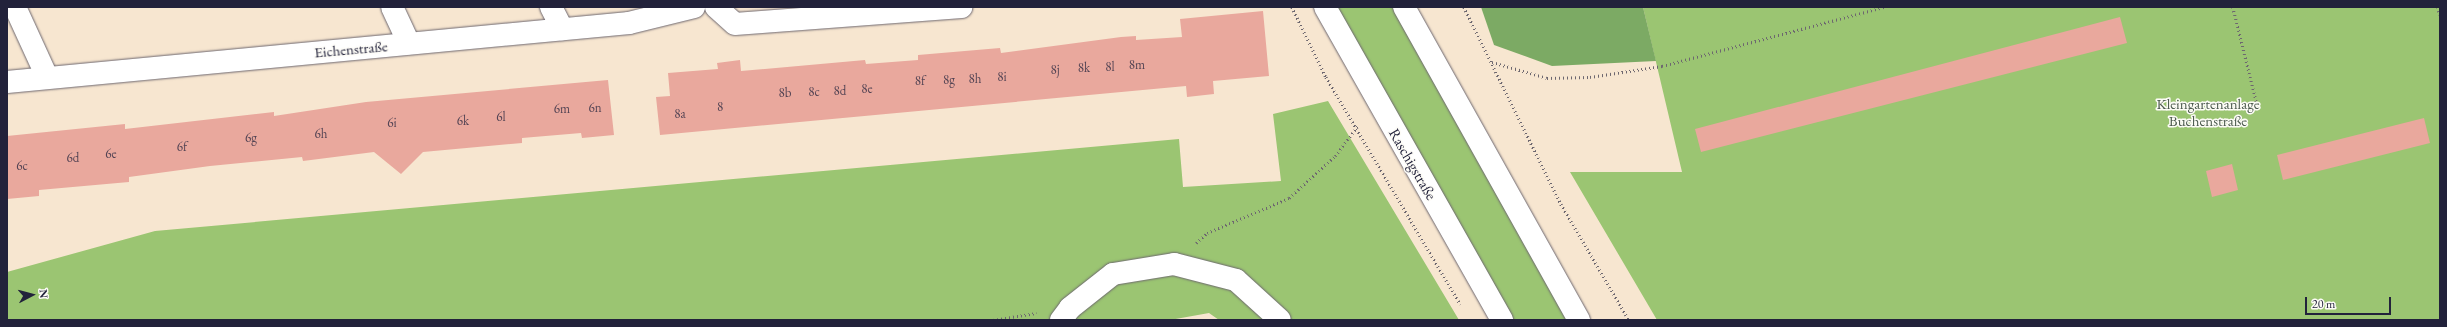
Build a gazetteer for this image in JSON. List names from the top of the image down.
{
  "streets": {
    "street": ["Eichenstraße", "Raschigstraße"]
  },
  "parks": ["Kleingartenanlage Buchenstraße"],
  "house_numbers": [
    "8m",
    "8l",
    "8k",
    "8j",
    "8i",
    "8h",
    "8g",
    "8f",
    "8e",
    "8d",
    "8c",
    "8b",
    "8",
    "6n",
    "6m",
    "8a",
    "6l",
    "6k",
    "6i",
    "6h",
    "6g",
    "6f",
    "6e",
    "6d",
    "6c"
  ],
  "scale_bar": "20 m",
  "north": "right"
}
